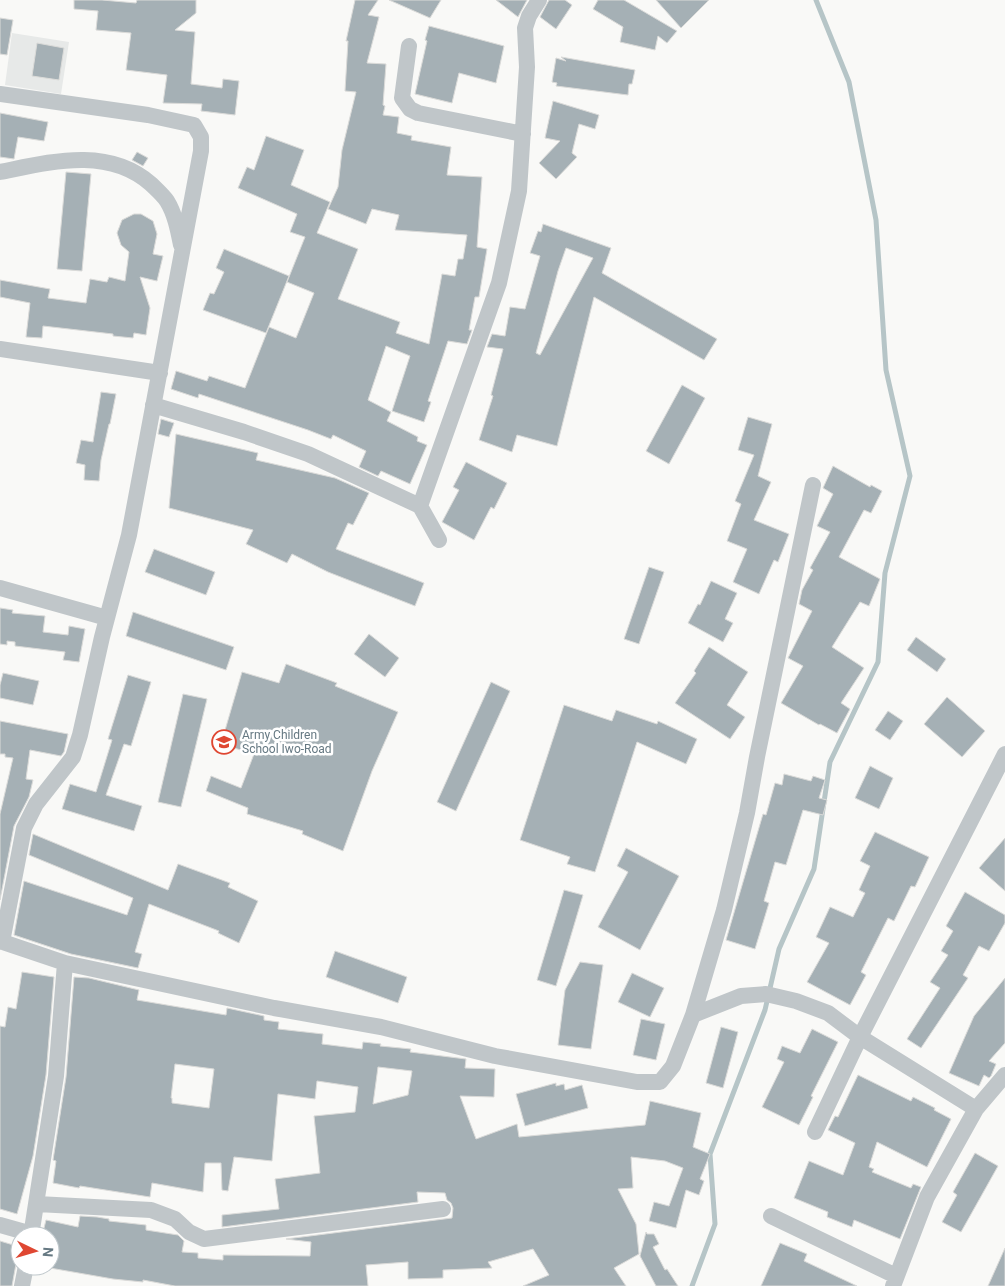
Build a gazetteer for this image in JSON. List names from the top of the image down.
{
  "places": {
    "school or university": ["Army Children School Iwo-Road"]
  },
  "north": "right"
}
